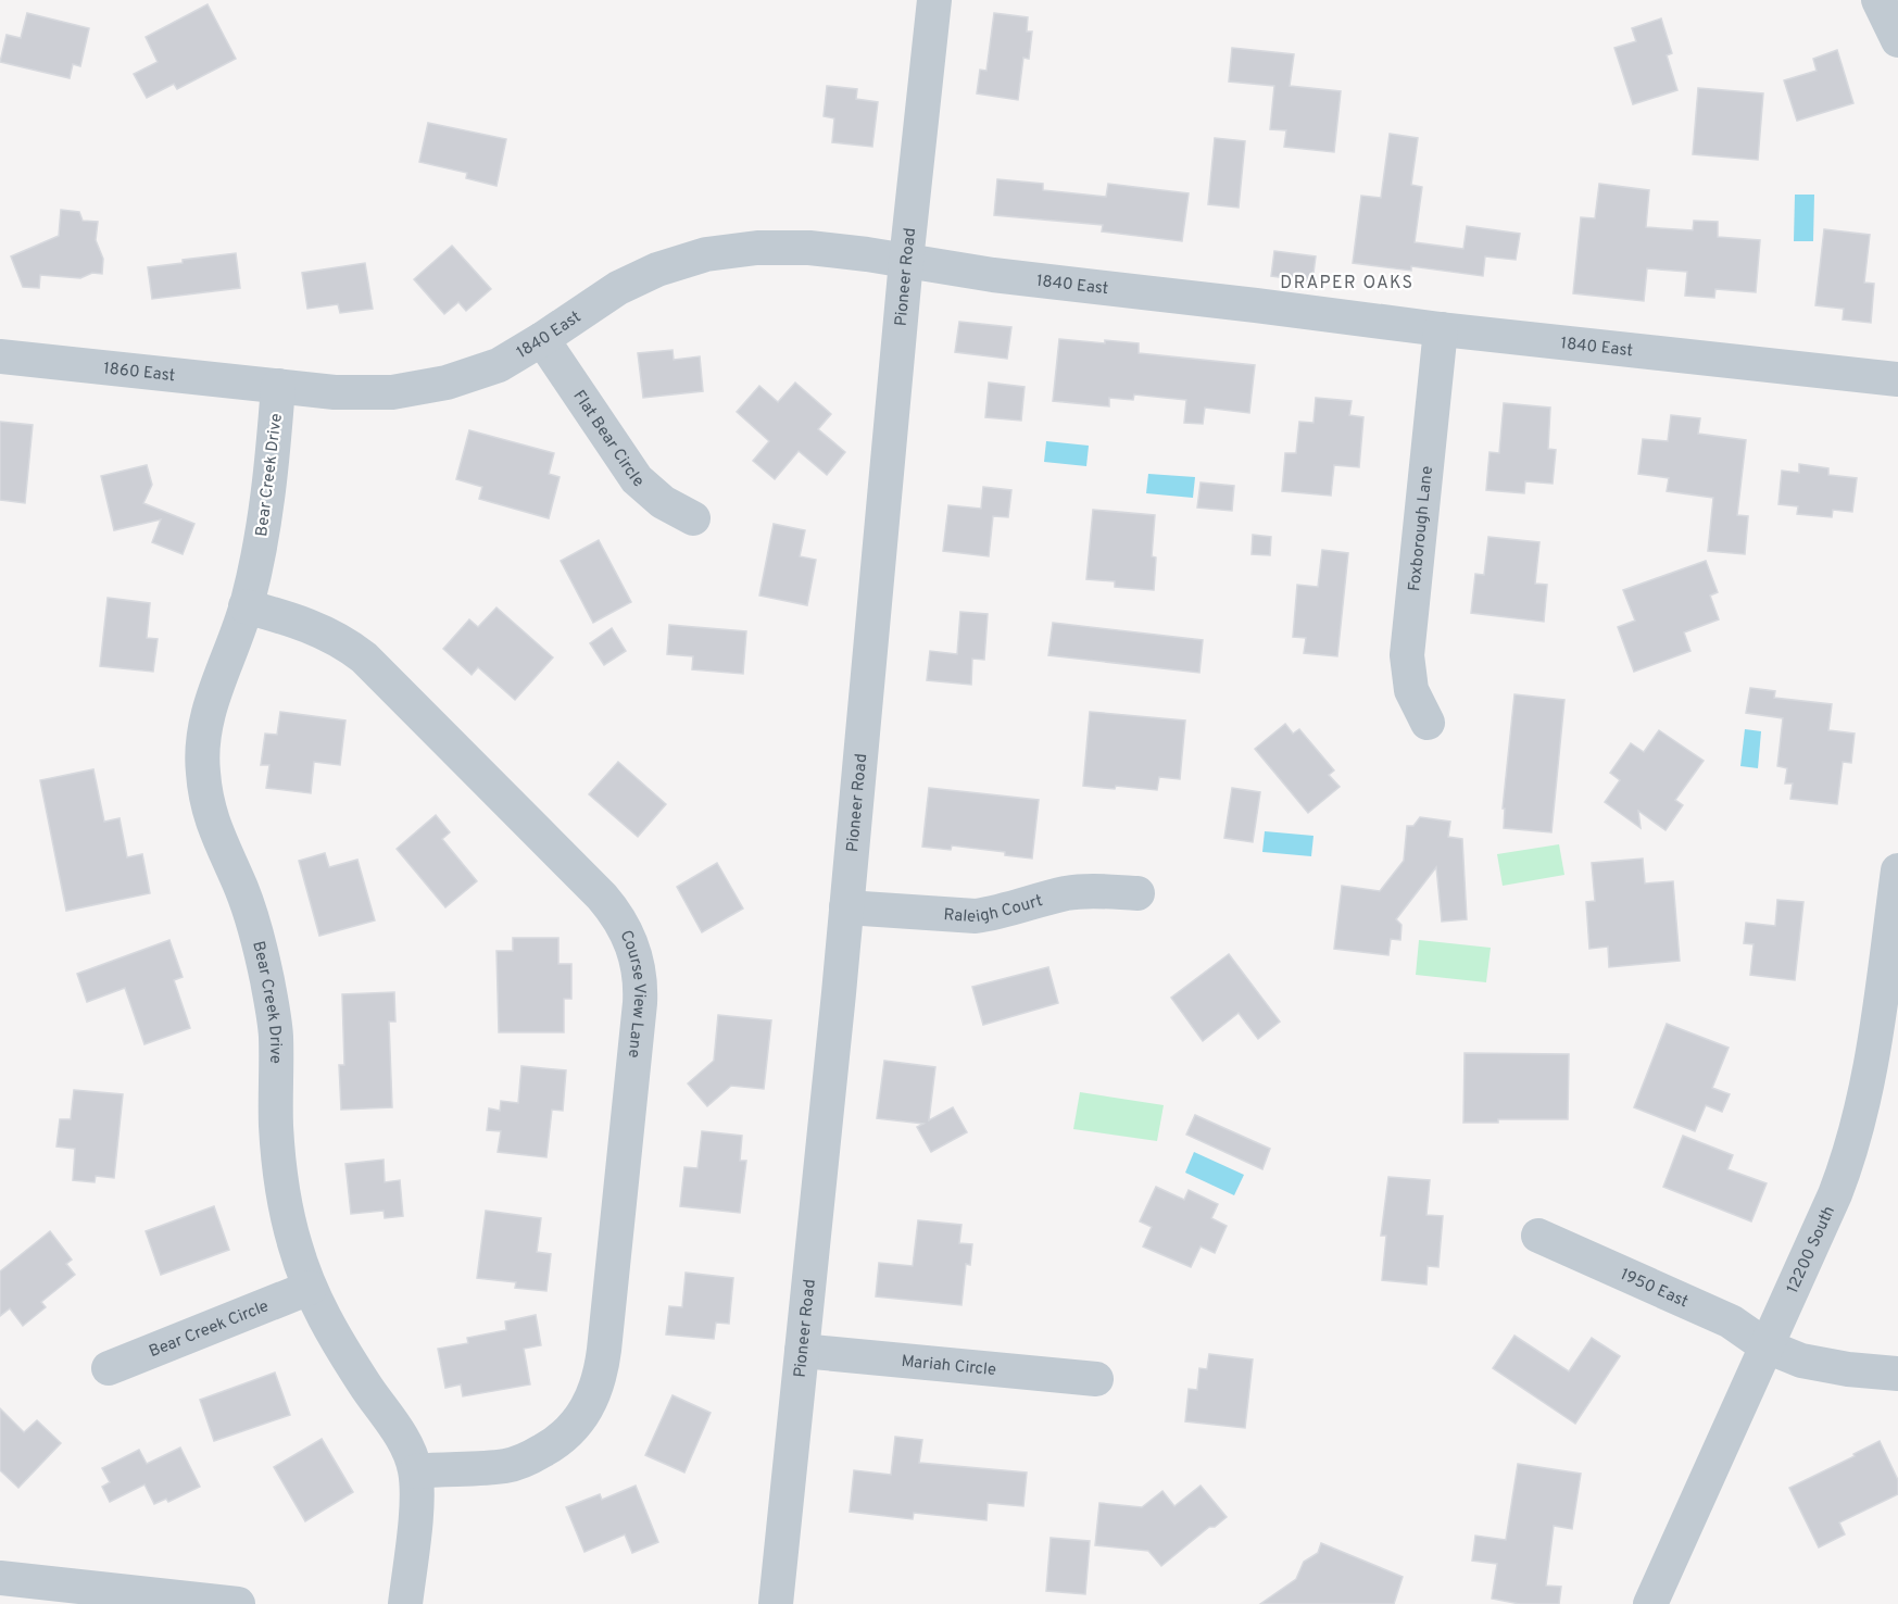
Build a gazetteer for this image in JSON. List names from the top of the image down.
{
  "streets": {
    "street": [
      "Pioneer Road",
      "1840 East",
      "1860 East",
      "Flat Bear Circle",
      "Bear Creek Drive",
      "Foxborough Lane",
      "Raleigh Court",
      "Course View Lane",
      "12200 South",
      "1950 East",
      "Bear Creek Circle",
      "Mariah Circle"
    ]
  },
  "crossings": [
    ["Pioneer Road", "1840 East"],
    ["Pioneer Road", "Raleigh Court"],
    ["Pioneer Road", "Mariah Circle"],
    ["1840 East", "1860 East"],
    ["1840 East", "Flat Bear Circle"],
    ["1840 East", "Bear Creek Drive"],
    ["1840 East", "Foxborough Lane"],
    ["1860 East", "Bear Creek Drive"],
    ["Bear Creek Drive", "Course View Lane"],
    ["Bear Creek Drive", "Bear Creek Circle"],
    ["12200 South", "1950 East"]
  ],
  "districts": ["DRAPER OAKS"]
}
